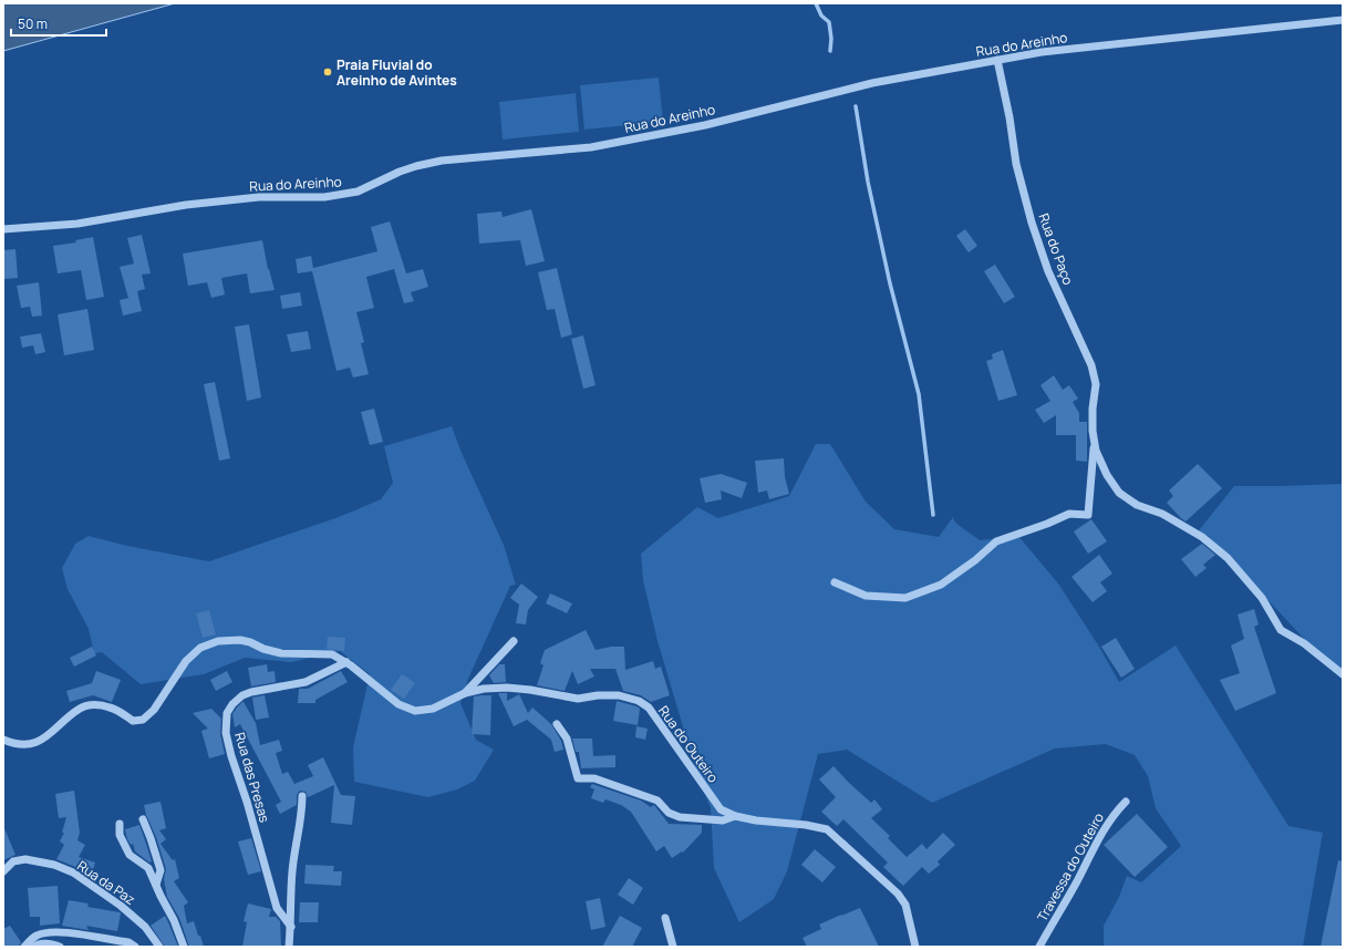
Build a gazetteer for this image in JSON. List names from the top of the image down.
{
  "streets": {
    "street": [
      "Rua do Areinho",
      "Rua do Paço",
      "Rua do Outeiro",
      "Rua das Presas",
      "Travessa do Outeiro",
      "Rua da Paz"
    ]
  },
  "crossings": [
    ["Rua do Areinho", "Rua do Paço"],
    ["Rua do Outeiro", "Rua das Presas"]
  ],
  "places": ["Praia Fluvial do Areinho de Avintes"],
  "scale_bar": "50 m"
}
